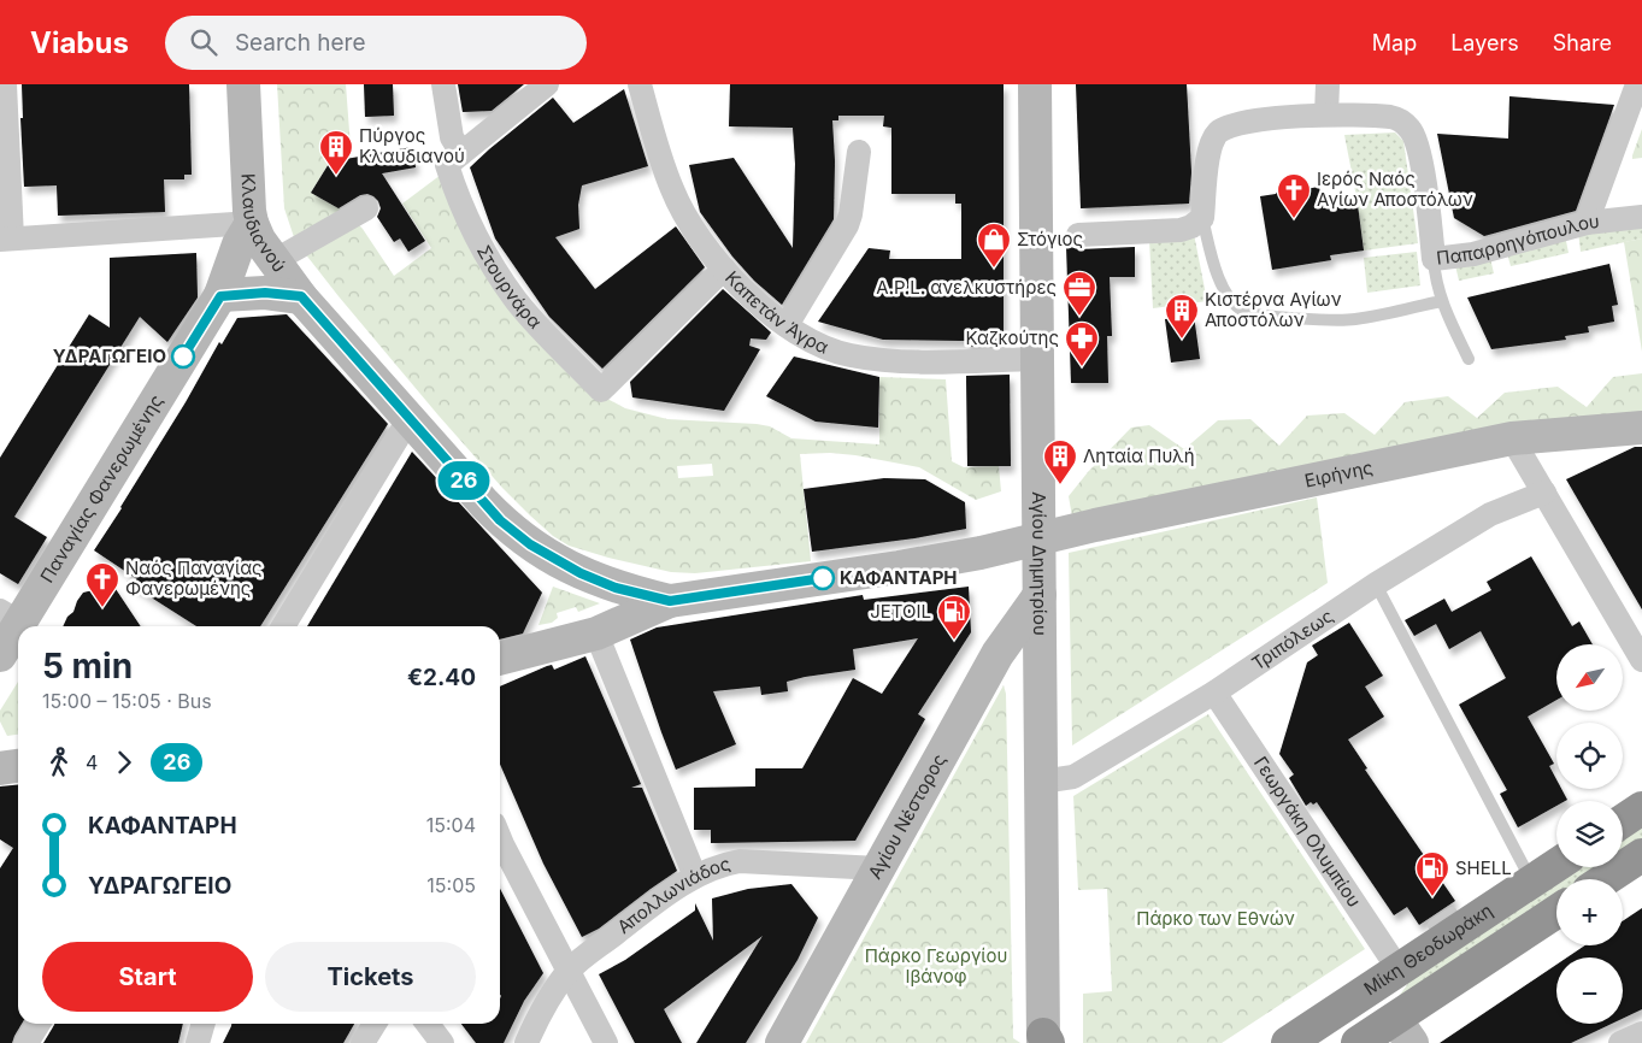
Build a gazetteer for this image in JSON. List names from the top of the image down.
{
  "streets": {
    "highway": ["Μίκη Θεοδωράκη"],
    "street": [
      "Κλαυδιανού",
      "Παπαρρηγόπουλου",
      "Στουρνάρα",
      "Καπετάν Άγρα",
      "Ειρήνης",
      "Παναγίας Φανερωμένης",
      "Αγίου Δημητρίου",
      "Τριπόλεως",
      "Αγίου Νέστορος",
      "Γεωργάκη Ολυμπίου",
      "Απολλωνιάδος"
    ]
  },
  "crossings": [
    ["Κλαυδιανού", "Ειρήνης"],
    ["Κλαυδιανού", "Παναγίας Φανερωμένης"],
    ["Στουρνάρα", "Καπετάν Άγρα"],
    ["Καπετάν Άγρα", "Αγίου Δημητρίου"],
    ["Ειρήνης", "Αγίου Δημητρίου"],
    ["Αγίου Δημητρίου", "Τριπόλεως"],
    ["Αγίου Δημητρίου", "Αγίου Νέστορος"],
    ["Τριπόλεως", "Γεωργάκη Ολυμπίου"],
    ["Αγίου Νέστορος", "Απολλωνιάδος"],
    ["Γεωργάκη Ολυμπίου", "Μίκη Θεοδωράκη"]
  ],
  "parks": ["Πάρκο των Εθνών", "Πάρκο Γεωργίου Ιβάνοφ"],
  "places": {
    "building": ["Πύργος Κλαυδιανού", "Κιστέρνα Αγίων Αποστόλων", "Ληταία Πυλή"],
    "church": ["Ιερός Ναός Αγίων Αποστόλων", "Ναός Παναγίας Φανερωμένης"],
    "shop": ["Στόγιος"],
    "office": ["A.P.L. ανελκυστήρες"],
    "other": ["ΥΔΡΑΓΩΓΕΙΟ", "ΚΑΦΑΝΤΑΡΗ"],
    "pharmacy": ["Καζκούτης"],
    "fuel station": ["JETOIL", "SHELL"]
  },
  "lines": ["bus line 26"],
  "north": "bottom left",
  "page": {
    "header": "Viabus",
    "search": "Search here",
    "nav": ["Map", "Layers", "Share"],
    "on_map": "26",
    "heading": ["5 min", "15:00 – 15:05 · Bus", "€2.40"],
    "map_buttons": ["+", "−"],
    "legs": ["4", "26"],
    "list": [
      {
        "name": "ΚΑΦΑΝΤΑΡΗ",
        "value": "15:04"
      },
      {
        "name": "ΥΔΡΑΓΩΓΕΙΟ",
        "value": "15:05"
      }
    ],
    "buttons": ["Start", "Tickets"]
  }
}
